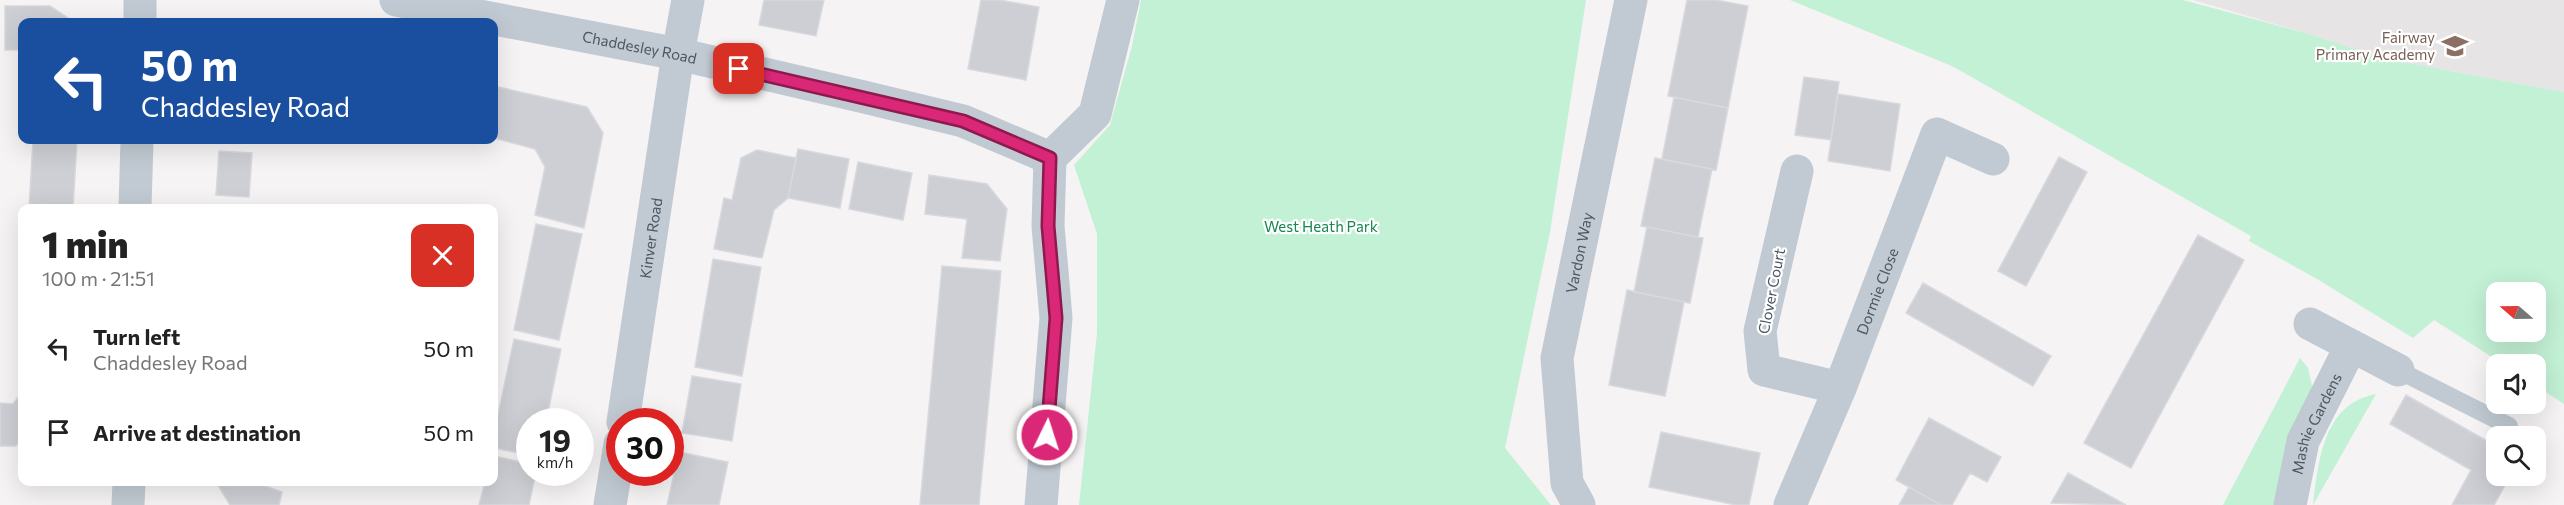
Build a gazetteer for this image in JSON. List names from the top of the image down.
{
  "streets": {
    "street": [
      "Chaddesley Road",
      "Kinver Road",
      "Vardon Way",
      "Clover Court",
      "Dormie Close",
      "Mashie Gardens"
    ]
  },
  "crossings": [
    ["Chaddesley Road", "Kinver Road"],
    ["Clover Court", "Dormie Close"]
  ],
  "parks": ["West Heath Park"],
  "places": {
    "school or university": ["Fairway Primary Academy"]
  },
  "north": "left",
  "page": {
    "turn": ["50 m", "Chaddesley Road"],
    "heading": ["1 min", "100 m · 21:51"],
    "list": [
      {
        "name": "Turn left",
        "note": "Chaddesley Road",
        "value": "50 m"
      },
      {
        "name": "Arrive at destination",
        "value": "50 m"
      }
    ],
    "speed": "19 km/h",
    "limit": "30"
  }
}
